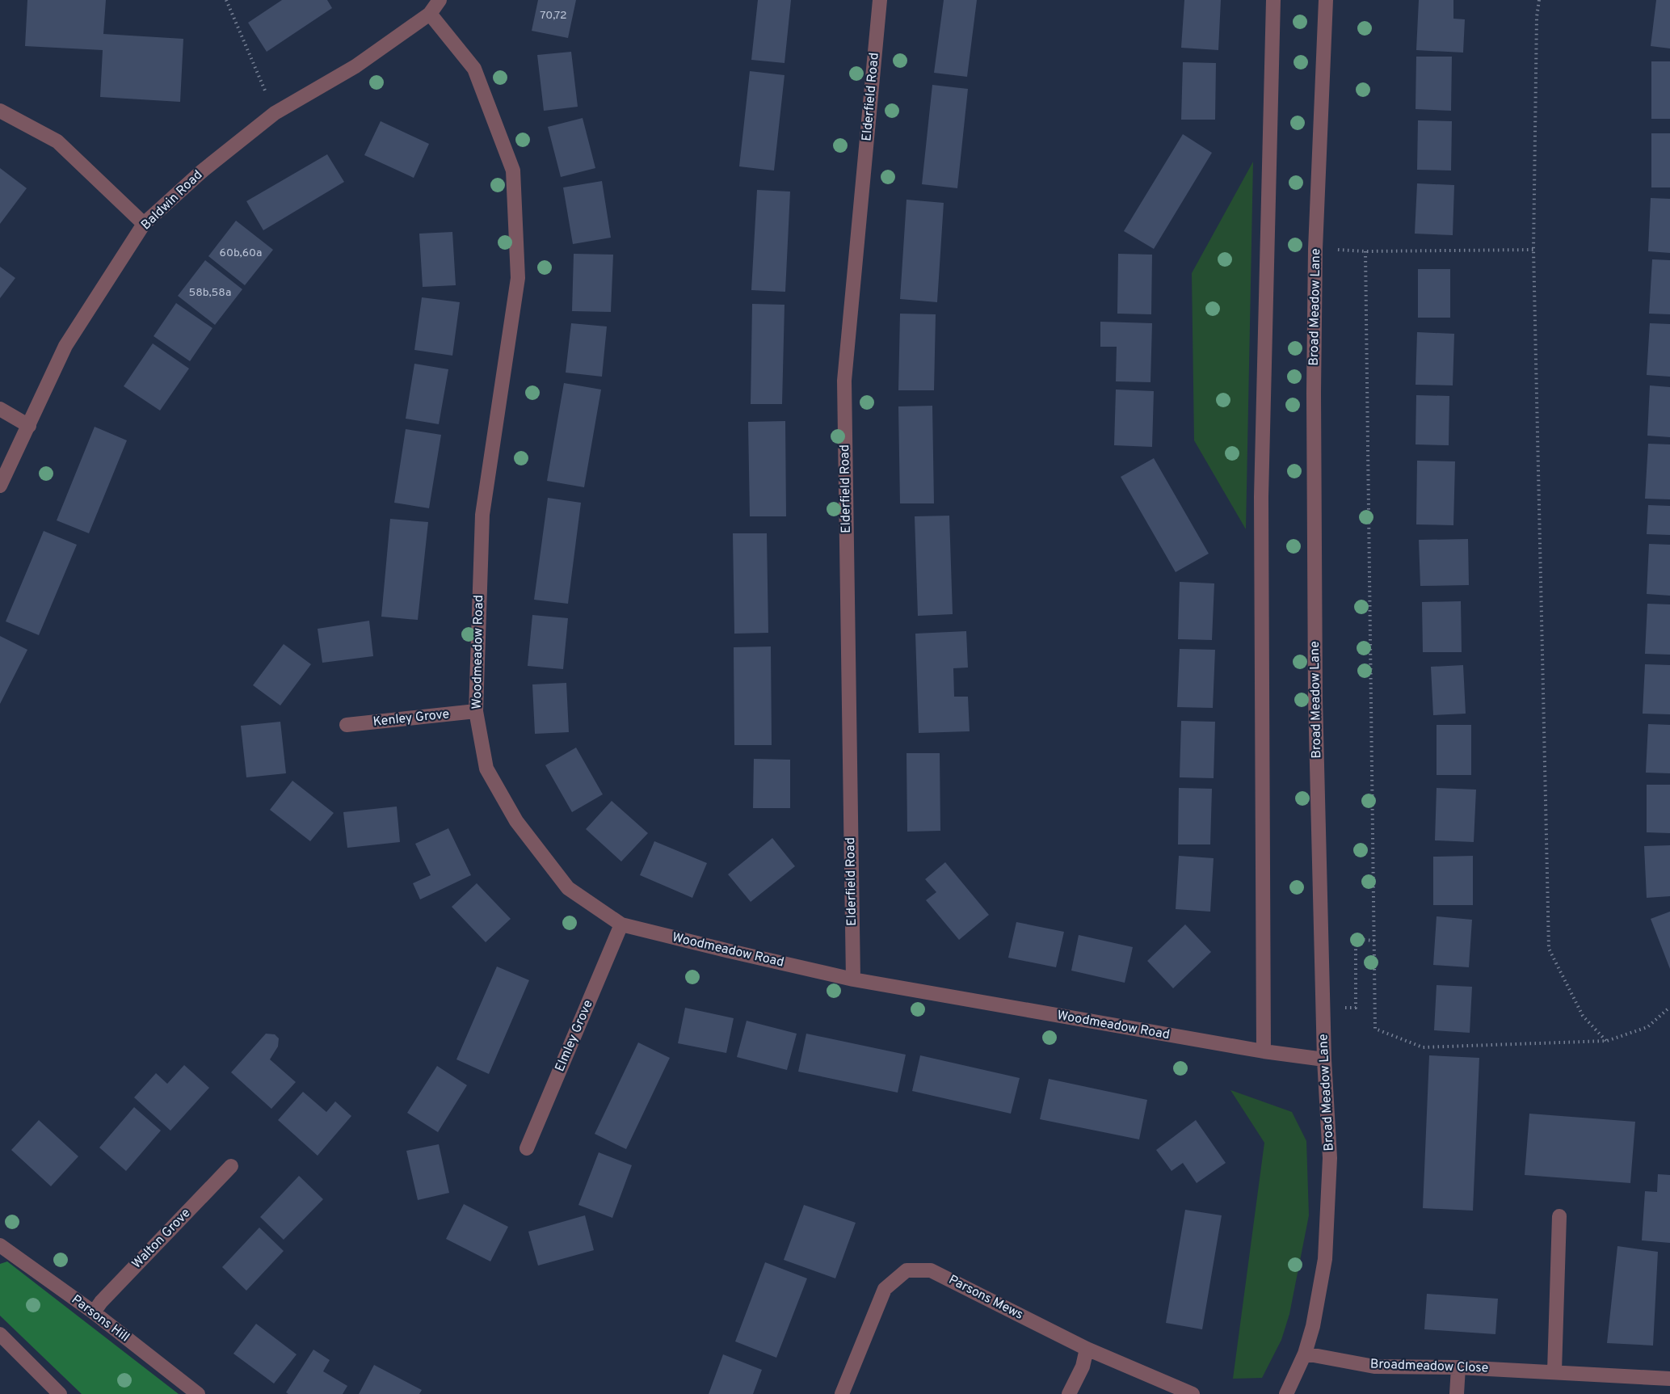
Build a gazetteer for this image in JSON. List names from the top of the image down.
{
  "streets": {
    "street": [
      "Elderfield Road",
      "Baldwin Road",
      "Broad Meadow Lane",
      "Woodmeadow Road",
      "Kenley Grove",
      "Elmley Grove",
      "Walton Grove",
      "Parsons Mews",
      "Parsons Hill",
      "Broadmeadow Close"
    ]
  },
  "crossings": [
    ["Elderfield Road", "Woodmeadow Road"],
    ["Baldwin Road", "Woodmeadow Road"],
    ["Broad Meadow Lane", "Woodmeadow Road"],
    ["Broad Meadow Lane", "Broadmeadow Close"],
    ["Woodmeadow Road", "Kenley Grove"],
    ["Woodmeadow Road", "Elmley Grove"],
    ["Walton Grove", "Parsons Hill"]
  ],
  "house_numbers": ["70,72", "60b,60a", "58b,58a"]
}
